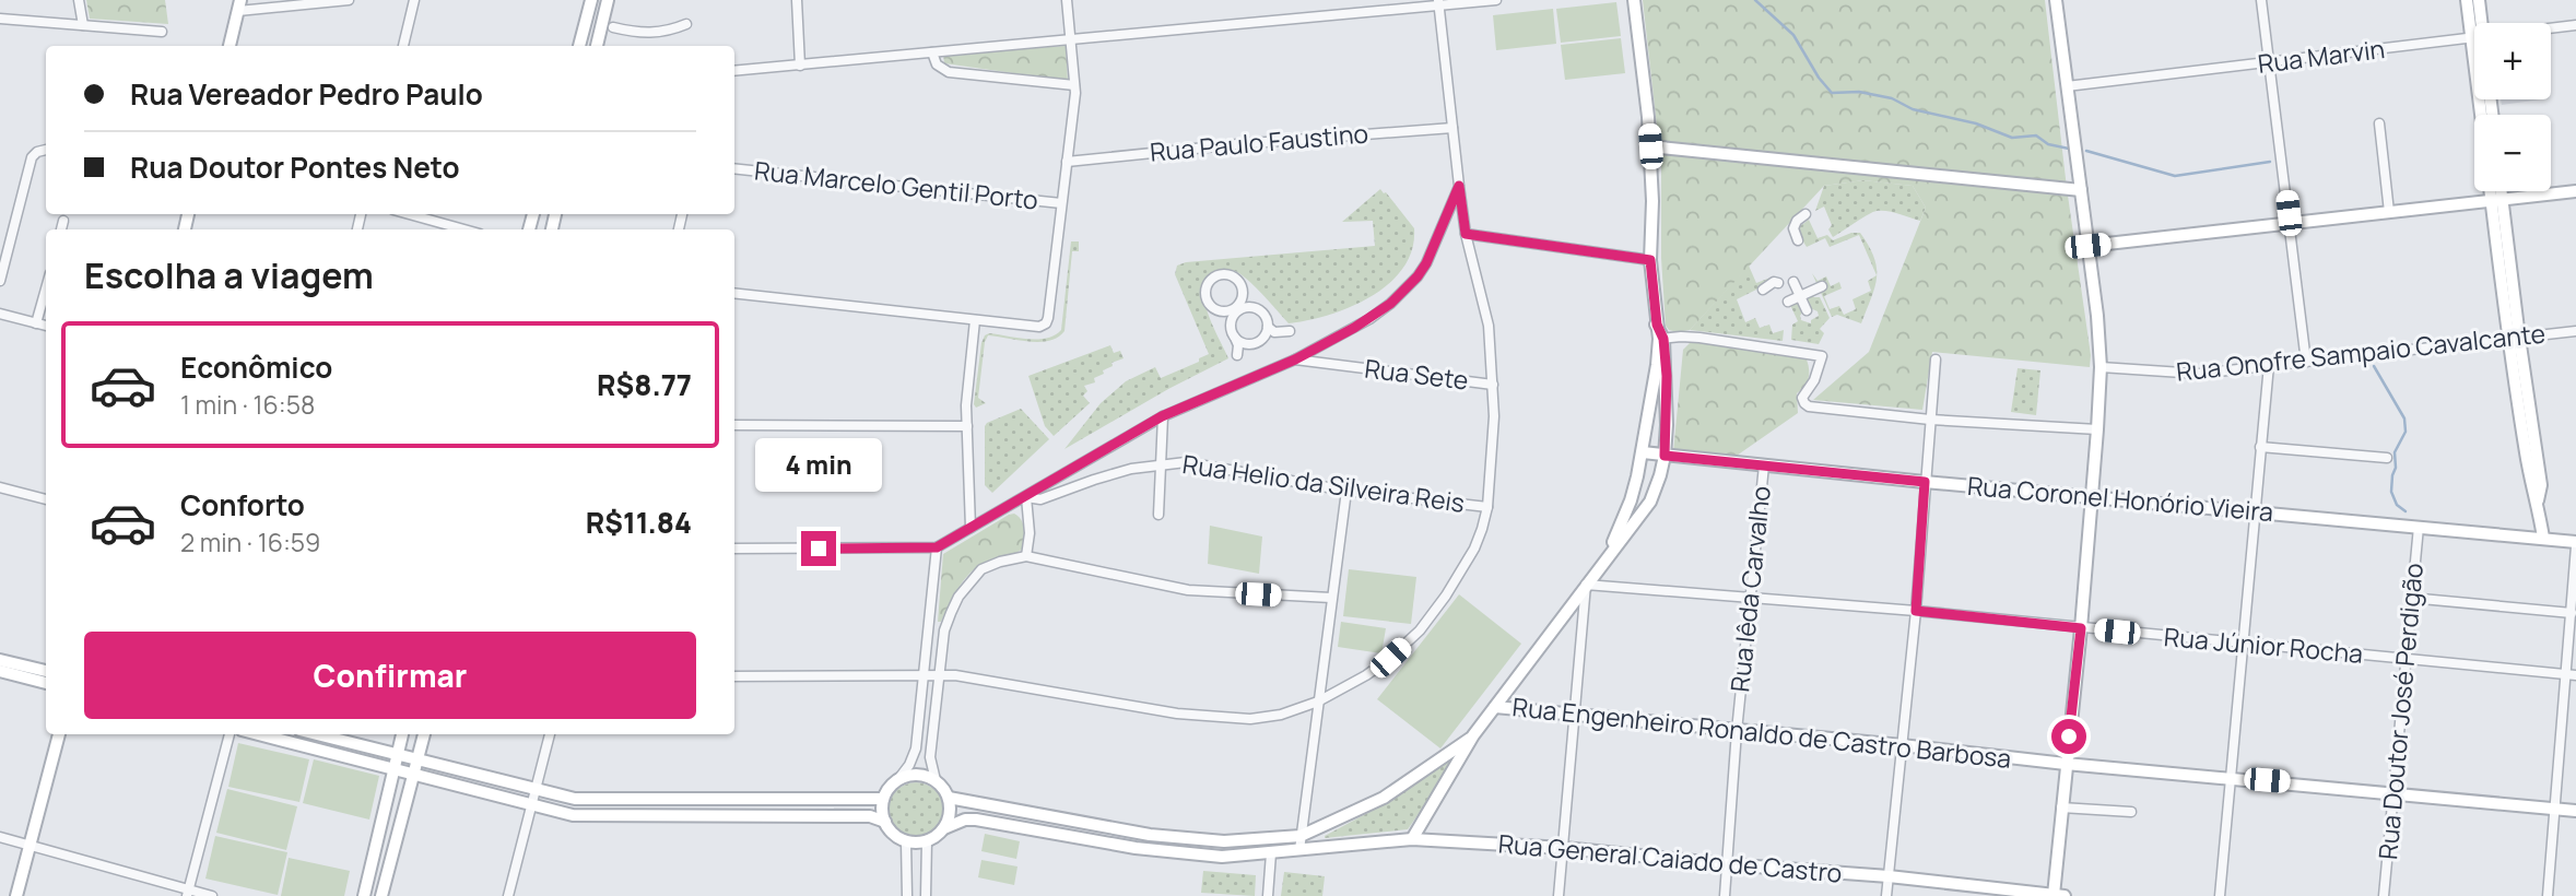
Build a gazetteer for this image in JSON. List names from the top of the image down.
{
  "streets": {
    "main road": ["Rua Coronel Honório Vieira", "Rua Engenheiro Ronaldo de Castro Barbosa", "Rua General Caiado de Castro"],
    "street": [
      "Rua Marvin",
      "Rua Paulo Faustino",
      "Rua Marcelo Gentil Porto",
      "Rua Onofre Sampaio Cavalcante",
      "Rua Sete",
      "Rua Helio da Silveira Reis",
      "Rua Iêda Carvalho",
      "Rua Júnior Rocha",
      "Rua Doutor José Perdigão"
    ]
  },
  "crossings": [
    ["Rua Coronel Honório Vieira", "Rua Iêda Carvalho"],
    ["Rua Coronel Honório Vieira", "Rua Doutor José Perdigão"],
    ["Rua Iêda Carvalho", "Rua Júnior Rocha"],
    ["Rua Iêda Carvalho", "Rua Engenheiro Ronaldo de Castro Barbosa"],
    ["Rua Iêda Carvalho", "Rua General Caiado de Castro"],
    ["Rua Júnior Rocha", "Rua Doutor José Perdigão"],
    ["Rua Doutor José Perdigão", "Rua Engenheiro Ronaldo de Castro Barbosa"]
  ],
  "page": {
    "map_buttons": ["+", "−"],
    "banner": ["Rua Vereador Pedro Paulo", "Rua Doutor Pontes Neto"],
    "heading": "Escolha a viagem",
    "list": [
      {
        "name": "Econômico",
        "note": "1 min · 16:58",
        "value": "R$8.77"
      },
      {
        "name": "Conforto",
        "note": "2 min · 16:59",
        "value": "R$11.84"
      }
    ],
    "bubble": "4 min",
    "buttons": "Confirmar"
  }
}
